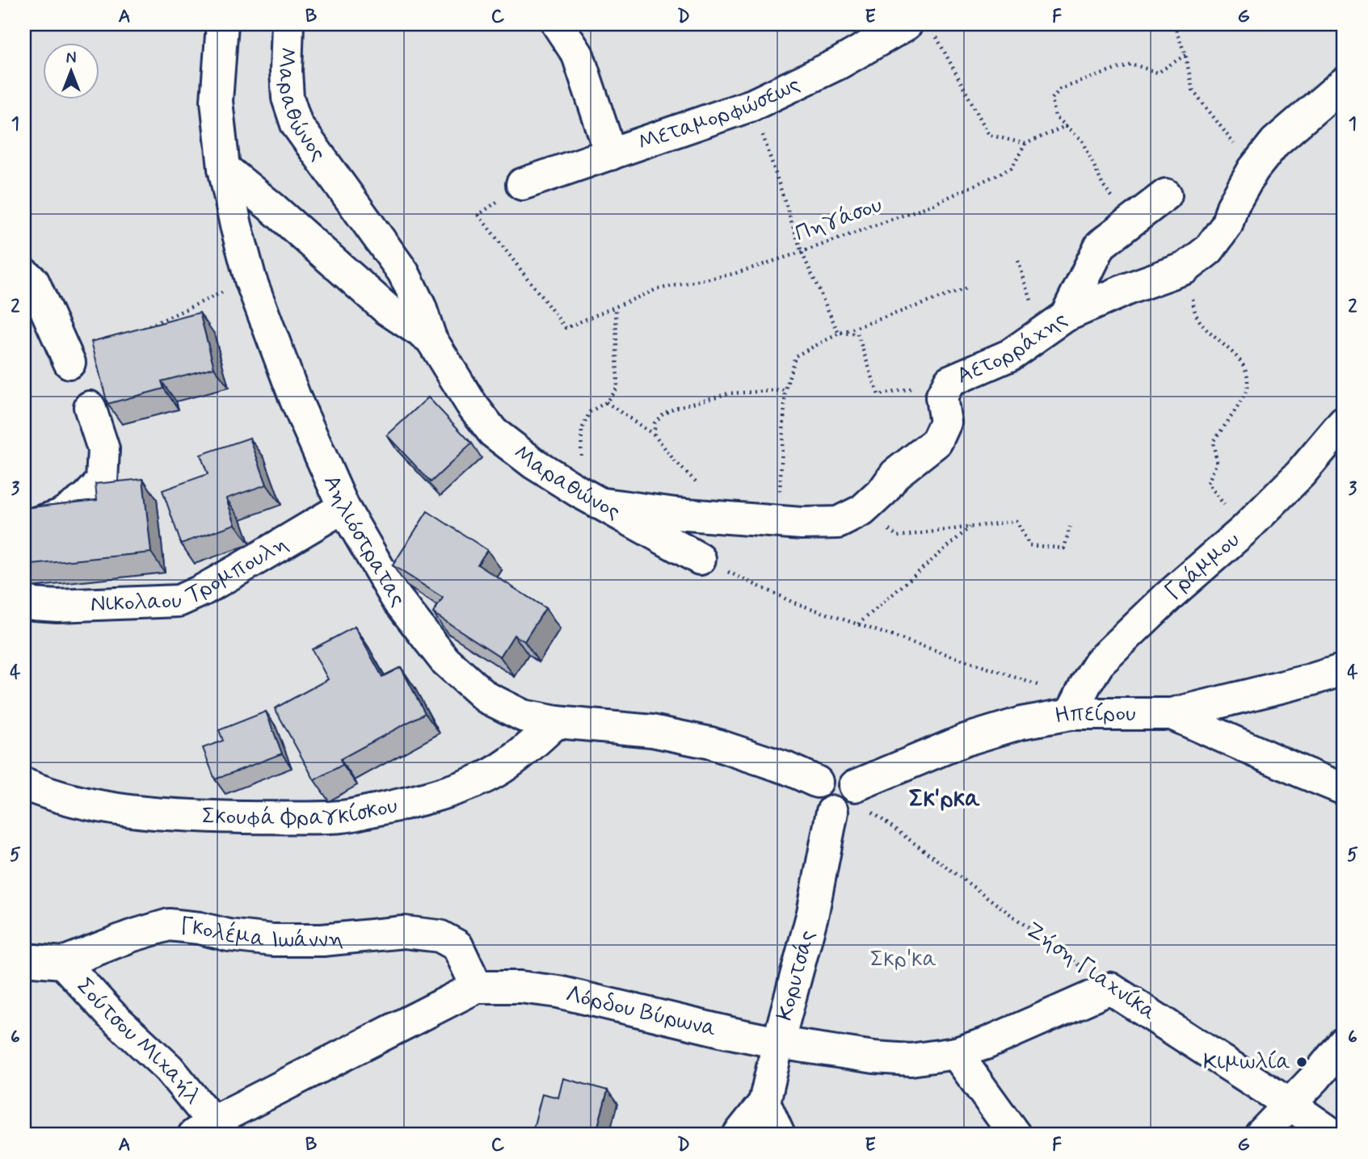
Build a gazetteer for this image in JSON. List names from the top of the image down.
{
  "streets": {
    "street": [
      "Μαραθώνος",
      "Μεταμορφώσεως",
      "Αετορράχης",
      "Αηλιόστρατας",
      "Γράμμου",
      "Νικολαου Τρομπουλη",
      "Ηπείρου",
      "Σκουφά Φραγκίσκου",
      "Γκολέμα Ιωάννη",
      "Ζήση Γιαχνίκα",
      "Κορυτσάς",
      "Λόρδου Βύρωνα",
      "Σούτσου Μιχαήλ"
    ],
    "path": ["Πηγάσου"]
  },
  "crossings": [
    ["Μαραθώνος", "Αετορράχης"],
    ["Αηλιόστρατας", "Νικολαου Τρομπουλη"],
    ["Αηλιόστρατας", "Ηπείρου"],
    ["Αηλιόστρατας", "Σκουφά Φραγκίσκου"],
    ["Αηλιόστρατας", "Ζήση Γιαχνίκα"],
    ["Αηλιόστρατας", "Κορυτσάς"],
    ["Γράμμου", "Ηπείρου"],
    ["Ηπείρου", "Ζήση Γιαχνίκα"],
    ["Ηπείρου", "Κορυτσάς"],
    ["Γκολέμα Ιωάννη", "Λόρδου Βύρωνα"],
    ["Γκολέμα Ιωάννη", "Σούτσου Μιχαήλ"],
    ["Ζήση Γιαχνίκα", "Κορυτσάς"],
    ["Ζήση Γιαχνίκα", "Λόρδου Βύρωνα"],
    ["Κορυτσάς", "Λόρδου Βύρωνα"],
    ["Λόρδου Βύρωνα", "Σούτσου Μιχαήλ"]
  ],
  "districts": ["Σκ'ρκα"],
  "parks": ["Σκρ'κα"],
  "places": ["Κιμωλία"],
  "north": "top",
  "grid": {
    "columns": [
      "A",
      "B",
      "C",
      "D",
      "E",
      "F",
      "G"
    ],
    "rows": [
      "1",
      "2",
      "3",
      "4",
      "5",
      "6"
    ]
  }
}
